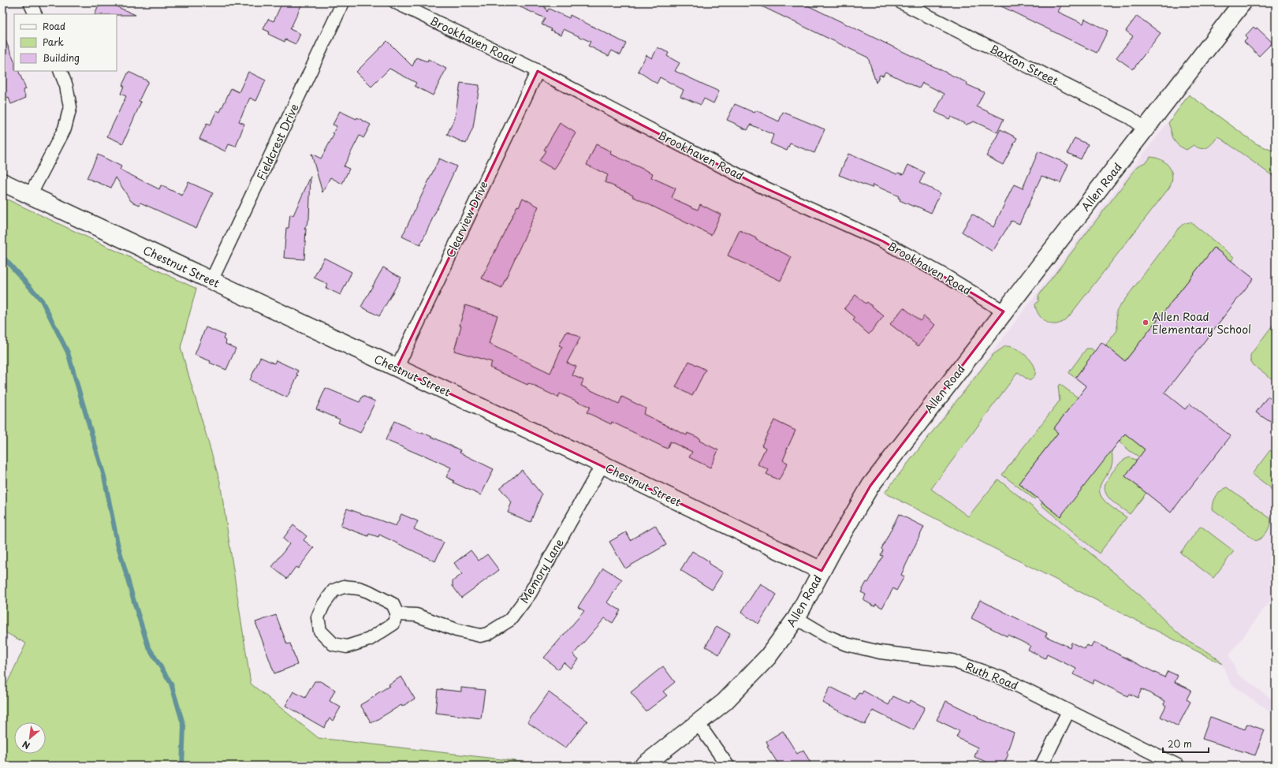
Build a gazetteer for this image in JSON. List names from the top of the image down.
{
  "streets": {
    "street": [
      "Brookhaven Road",
      "Baxton Street",
      "Fieldcrest Drive",
      "Allen Road",
      "Clearview Drive",
      "Chestnut Street",
      "Memory Lane",
      "Ruth Road"
    ]
  },
  "crossings": [
    ["Brookhaven Road", "Allen Road"],
    ["Brookhaven Road", "Clearview Drive"],
    ["Baxton Street", "Allen Road"],
    ["Fieldcrest Drive", "Chestnut Street"],
    ["Allen Road", "Chestnut Street"],
    ["Allen Road", "Ruth Road"],
    ["Clearview Drive", "Chestnut Street"],
    ["Chestnut Street", "Memory Lane"]
  ],
  "places": ["Allen Road Elementary School"],
  "legend": ["Road", "Park", "Building"],
  "scale_bar": "20 m",
  "north": "bottom left"
}
